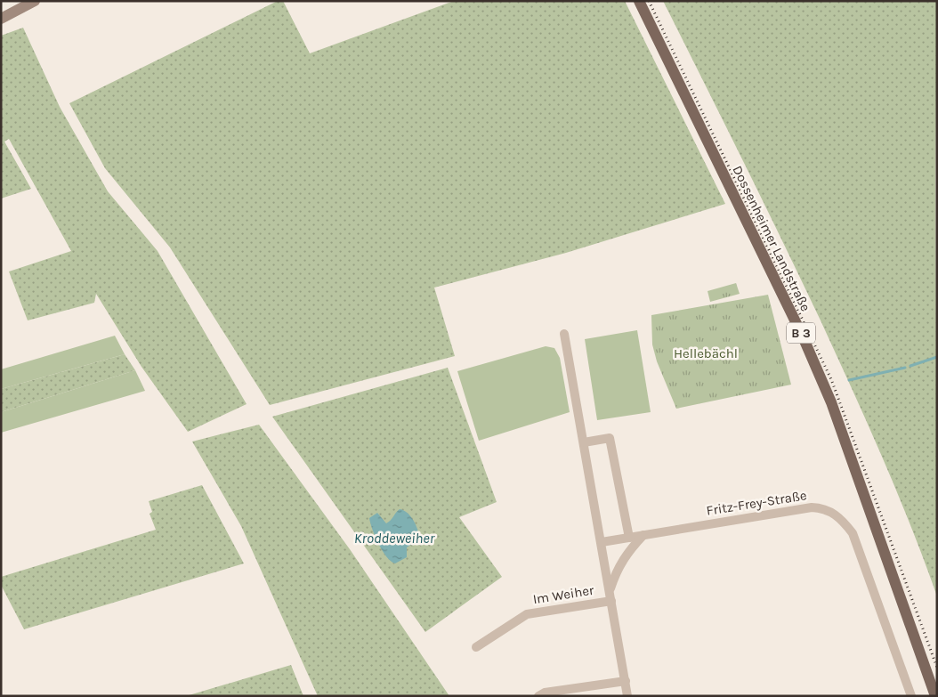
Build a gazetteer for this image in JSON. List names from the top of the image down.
{
  "streets": {
    "main road": ["Dossenheimer Landstraße", "B 3"],
    "street": ["Fritz-Frey-Straße", "Im Weiher"]
  },
  "water": ["Kroddeweiher"],
  "parks": ["Hellebächl"]
}
